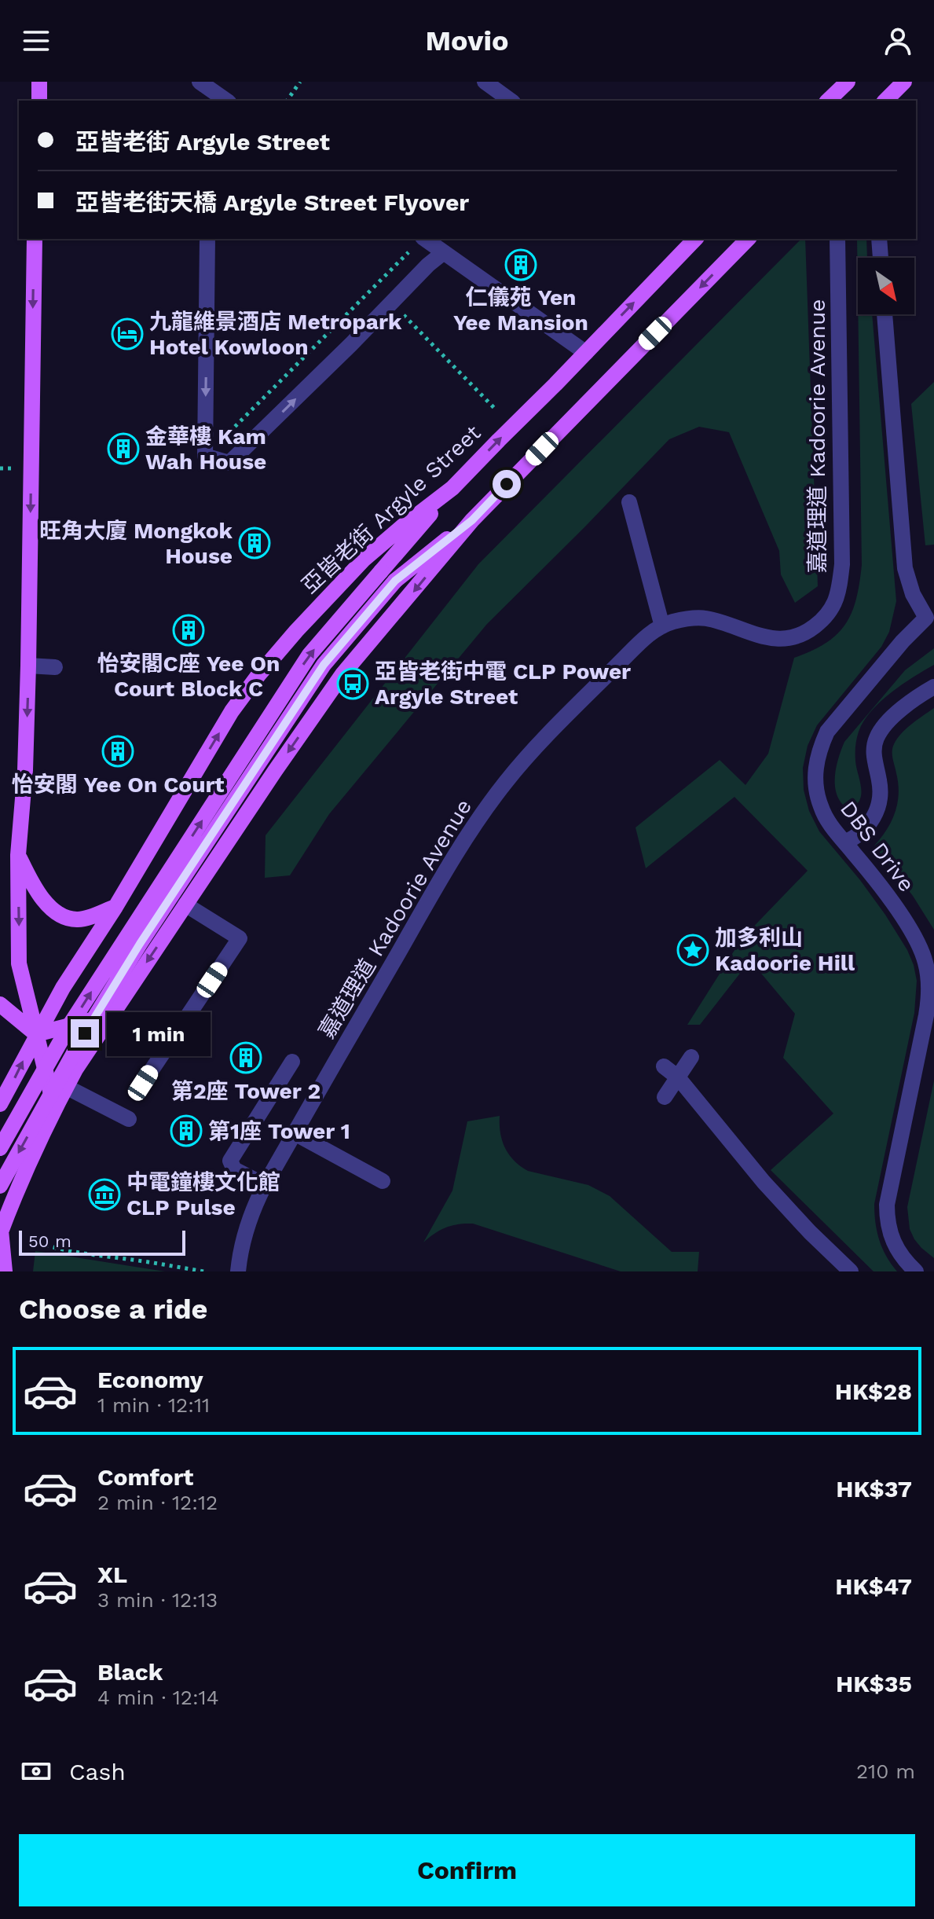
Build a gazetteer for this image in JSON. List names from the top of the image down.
{
  "streets": {
    "main road": ["亞皆老街 Argyle Street"],
    "street": ["嘉道理道 Kadoorie Avenue", "DBS Drive"]
  },
  "places": {
    "building": [
      "仁儀苑 Yen Yee Mansion",
      "金華樓 Kam Wah House",
      "旺角大廈 Mongkok House",
      "怡安閣C座 Yee On Court Block C",
      "怡安閣 Yee On Court",
      "第2座 Tower 2",
      "第1座 Tower 1"
    ],
    "hotel": ["九龍維景酒店 Metropark Hotel Kowloon"],
    "bus stop": ["亞皆老街中電 CLP Power Argyle Street"],
    "place": ["加多利山 Kadoorie Hill"],
    "museum": ["中電鐘樓文化館 CLP Pulse"]
  },
  "scale_bar": "50 m",
  "north": "bottom right",
  "page": {
    "header": "Movio",
    "banner": ["亞皆老街 Argyle Street", "亞皆老街天橋 Argyle Street Flyover"],
    "bubble": "1 min",
    "scale": "50 m",
    "heading": "Choose a ride",
    "list": [
      {
        "name": "Economy",
        "note": "1 min · 12:11",
        "value": "HK$28"
      },
      {
        "name": "Comfort",
        "note": "2 min · 12:12",
        "value": "HK$37"
      },
      {
        "name": "XL",
        "note": "3 min · 12:13",
        "value": "HK$47"
      },
      {
        "name": "Black",
        "note": "4 min · 12:14",
        "value": "HK$35"
      }
    ],
    "pay": ["Cash", "210 m"],
    "buttons": "Confirm"
  }
}
